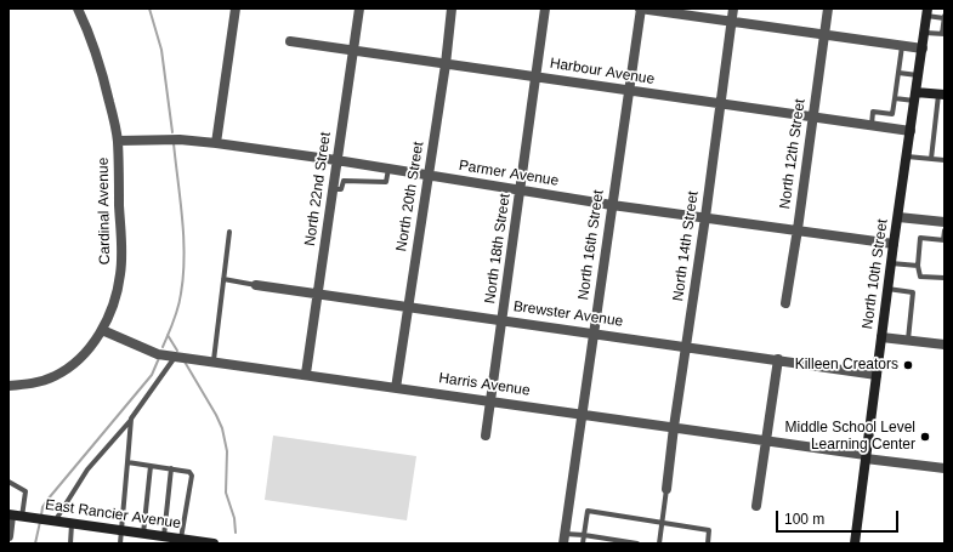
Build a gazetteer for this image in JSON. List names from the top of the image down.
{
  "streets": {
    "street": [
      "Harbour Avenue",
      "North 12th Street",
      "Parmer Avenue",
      "North 22nd Street",
      "North 20th Street",
      "Cardinal Avenue",
      "North 16th Street",
      "North 14th Street",
      "North 18th Street",
      "North 10th Street",
      "Brewster Avenue",
      "Harris Avenue",
      "East Rancier Avenue"
    ]
  },
  "crossings": [
    ["Harbour Avenue", "North 12th Street"],
    ["Harbour Avenue", "North 22nd Street"],
    ["Harbour Avenue", "North 20th Street"],
    ["Harbour Avenue", "North 16th Street"],
    ["Harbour Avenue", "North 14th Street"],
    ["Harbour Avenue", "North 18th Street"],
    ["Harbour Avenue", "North 10th Street"],
    ["North 12th Street", "Parmer Avenue"],
    ["Parmer Avenue", "North 22nd Street"],
    ["Parmer Avenue", "North 20th Street"],
    ["Parmer Avenue", "Cardinal Avenue"],
    ["Parmer Avenue", "North 16th Street"],
    ["Parmer Avenue", "North 14th Street"],
    ["Parmer Avenue", "North 18th Street"],
    ["Parmer Avenue", "North 10th Street"],
    ["North 22nd Street", "Brewster Avenue"],
    ["North 22nd Street", "Harris Avenue"],
    ["North 20th Street", "Brewster Avenue"],
    ["North 20th Street", "Harris Avenue"],
    ["Cardinal Avenue", "Harris Avenue"],
    ["North 16th Street", "Brewster Avenue"],
    ["North 16th Street", "Harris Avenue"],
    ["North 14th Street", "Brewster Avenue"],
    ["North 14th Street", "Harris Avenue"],
    ["North 18th Street", "Brewster Avenue"],
    ["North 18th Street", "Harris Avenue"],
    ["North 10th Street", "Brewster Avenue"],
    ["North 10th Street", "Harris Avenue"]
  ],
  "places": ["Killeen Creators", "Middle School Level Learning Center"],
  "scale_bar": "100 m"
}
